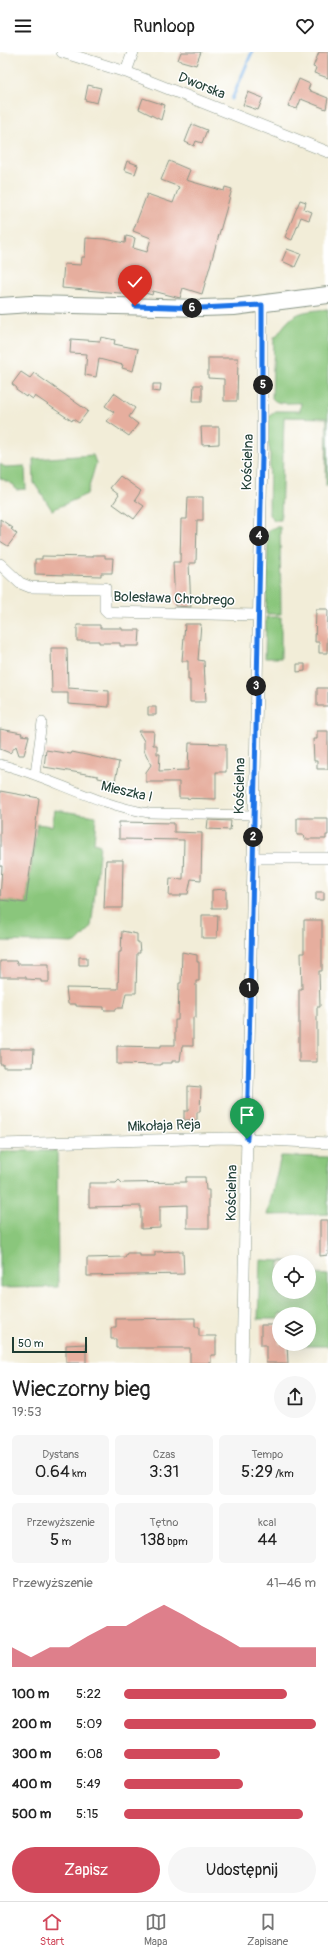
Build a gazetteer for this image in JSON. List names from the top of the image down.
{
  "streets": {
    "street": [
      "Dworska",
      "Kościelna",
      "Bolesława Chrobrego",
      "Mieszka I",
      "Mikołaja Reja"
    ]
  },
  "crossings": [
    ["Kościelna", "Bolesława Chrobrego"],
    ["Kościelna", "Mieszka I"],
    ["Kościelna", "Mikołaja Reja"]
  ],
  "scale_bar": "50 m",
  "page": {
    "header": "Runloop",
    "pins": [
      "6",
      "5",
      "4",
      "3",
      "2",
      "1"
    ],
    "scale": "50 m",
    "heading": ["Wieczorny bieg", "19:53"],
    "stats": [
      ["Dystans", "0.64 km"],
      ["Czas", "3:31"],
      ["Tempo", "5:29 /km"],
      ["Przewyższenie", "5 m"],
      ["Tętno", "138 bpm"],
      ["kcal", "44"]
    ],
    "chart": ["Przewyższenie", "41–46 m"],
    "list": [
      {
        "name": "100 m",
        "note": "5:22"
      },
      {
        "name": "200 m",
        "note": "5:09"
      },
      {
        "name": "300 m",
        "note": "6:08"
      },
      {
        "name": "400 m",
        "note": "5:49"
      },
      {
        "name": "500 m",
        "note": "5:15"
      }
    ],
    "buttons": ["Zapisz", "Udostępnij"],
    "tabs": ["Start", "Mapa", "Zapisane"]
  }
}
